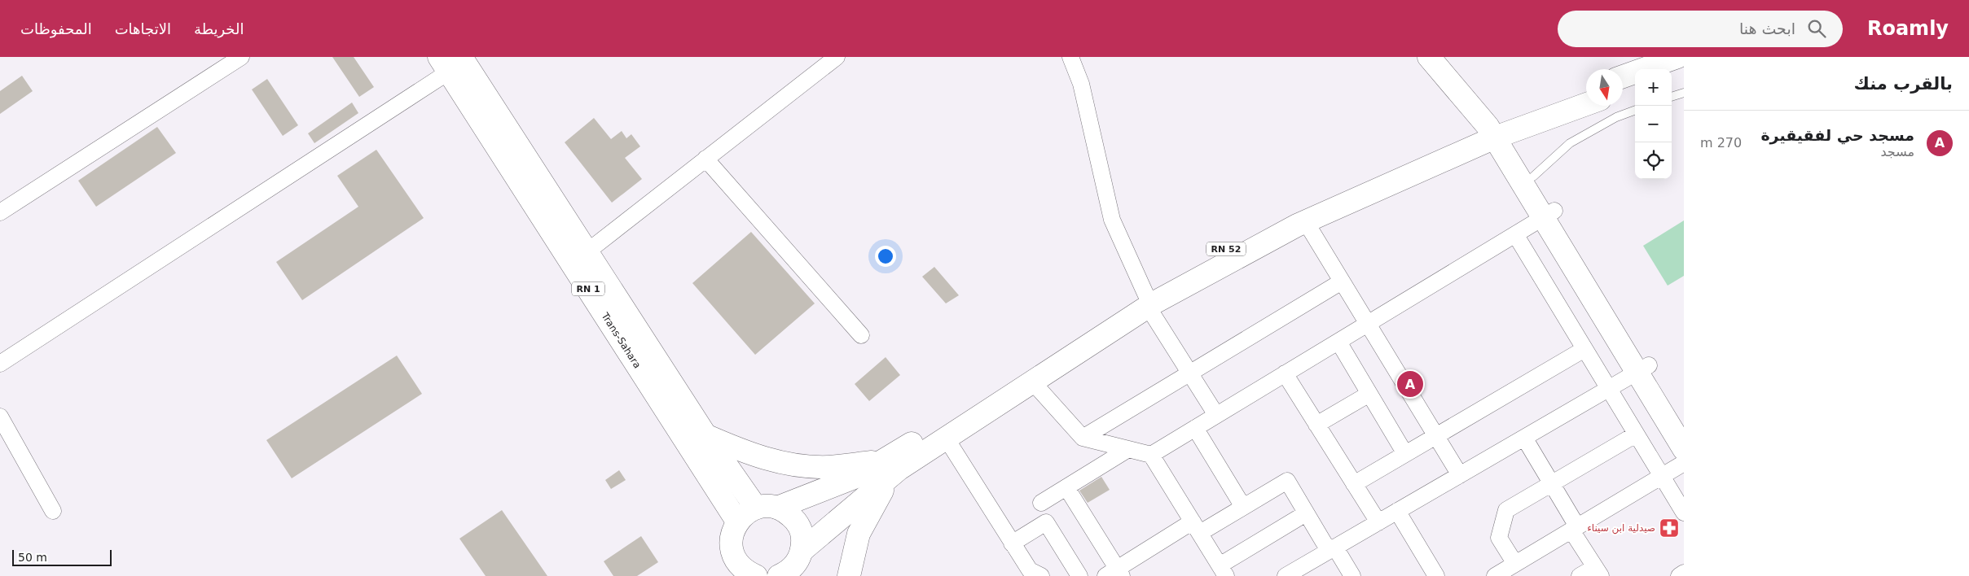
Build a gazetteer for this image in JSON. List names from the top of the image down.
{
  "streets": {
    "main road": ["RN 52", "RN 1", "Trans-Sahara"]
  },
  "places": {
    "pharmacy": ["صيدلية ابن سيناء"]
  },
  "scale_bar": "50 m",
  "north": "bottom",
  "page": {
    "header": "Roamly",
    "search": "ابحث هنا",
    "nav": ["الخريطة", "الاتجاهات", "المحفوظات"],
    "heading": "بالقرب منك",
    "map_buttons": ["+", "−"],
    "list": [
      {
        "mark": "A",
        "name": "مسجد حي لفقيقيرة",
        "note": "مسجد",
        "value": "270 m"
      }
    ],
    "pins": "A",
    "scale": "50 m"
  }
}
